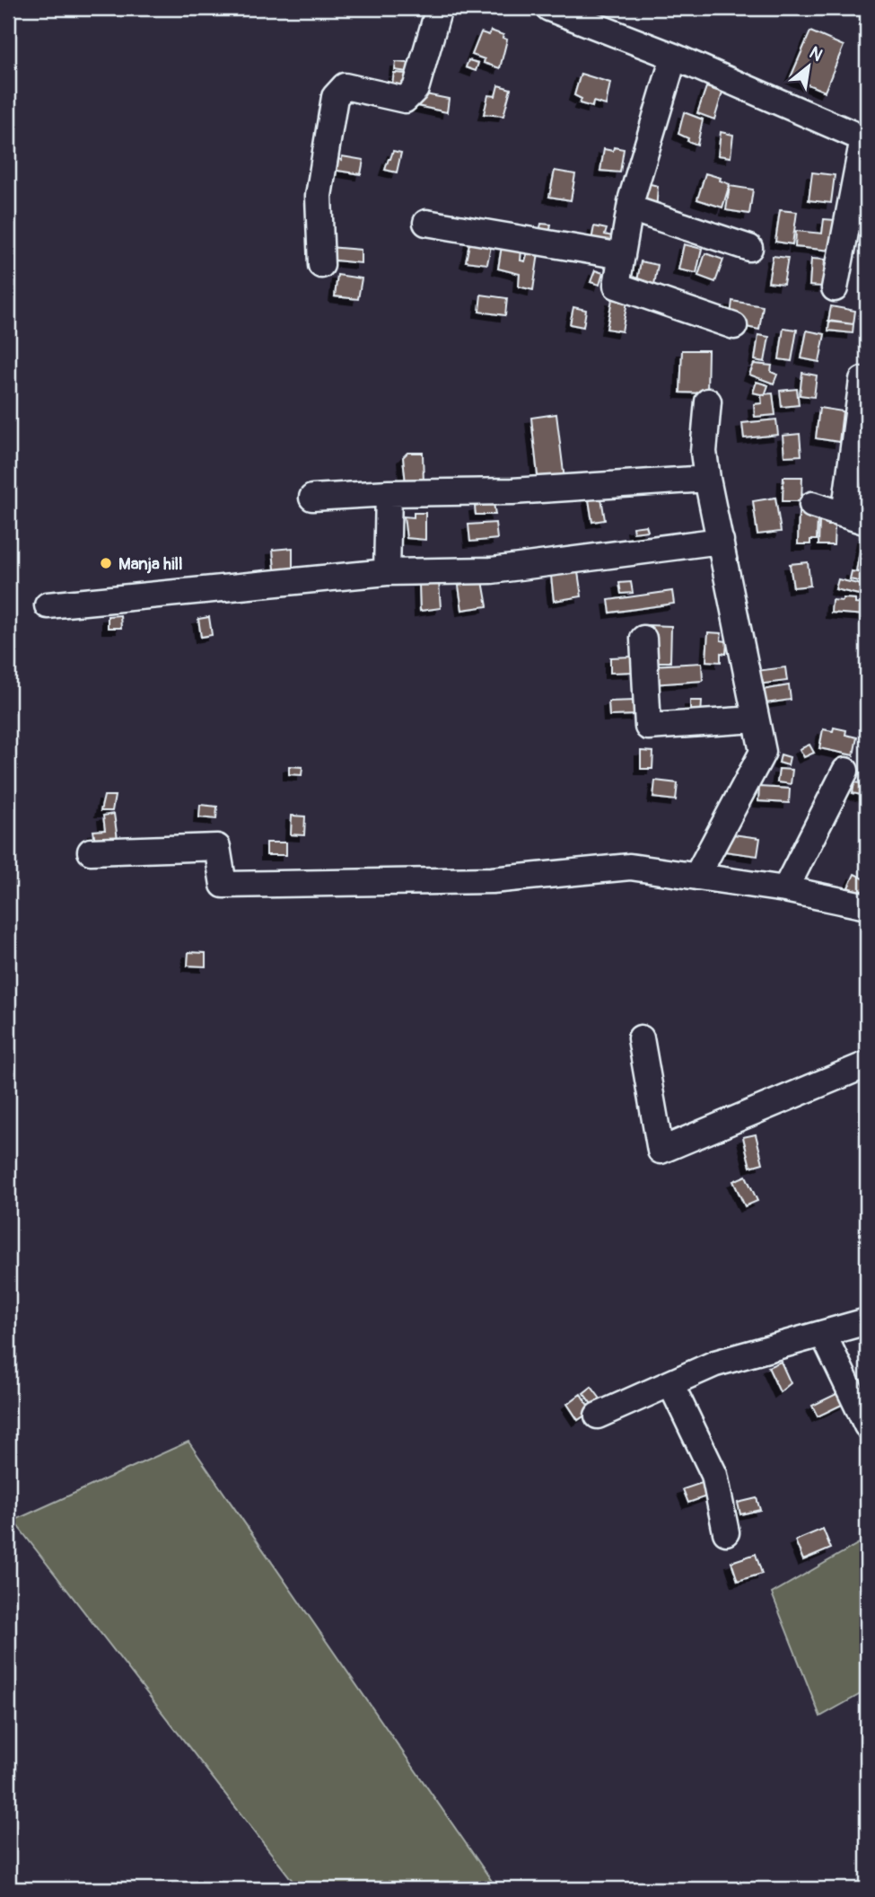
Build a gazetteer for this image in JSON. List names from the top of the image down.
{
  "places": ["Manja hill"],
  "north": "top right"
}
